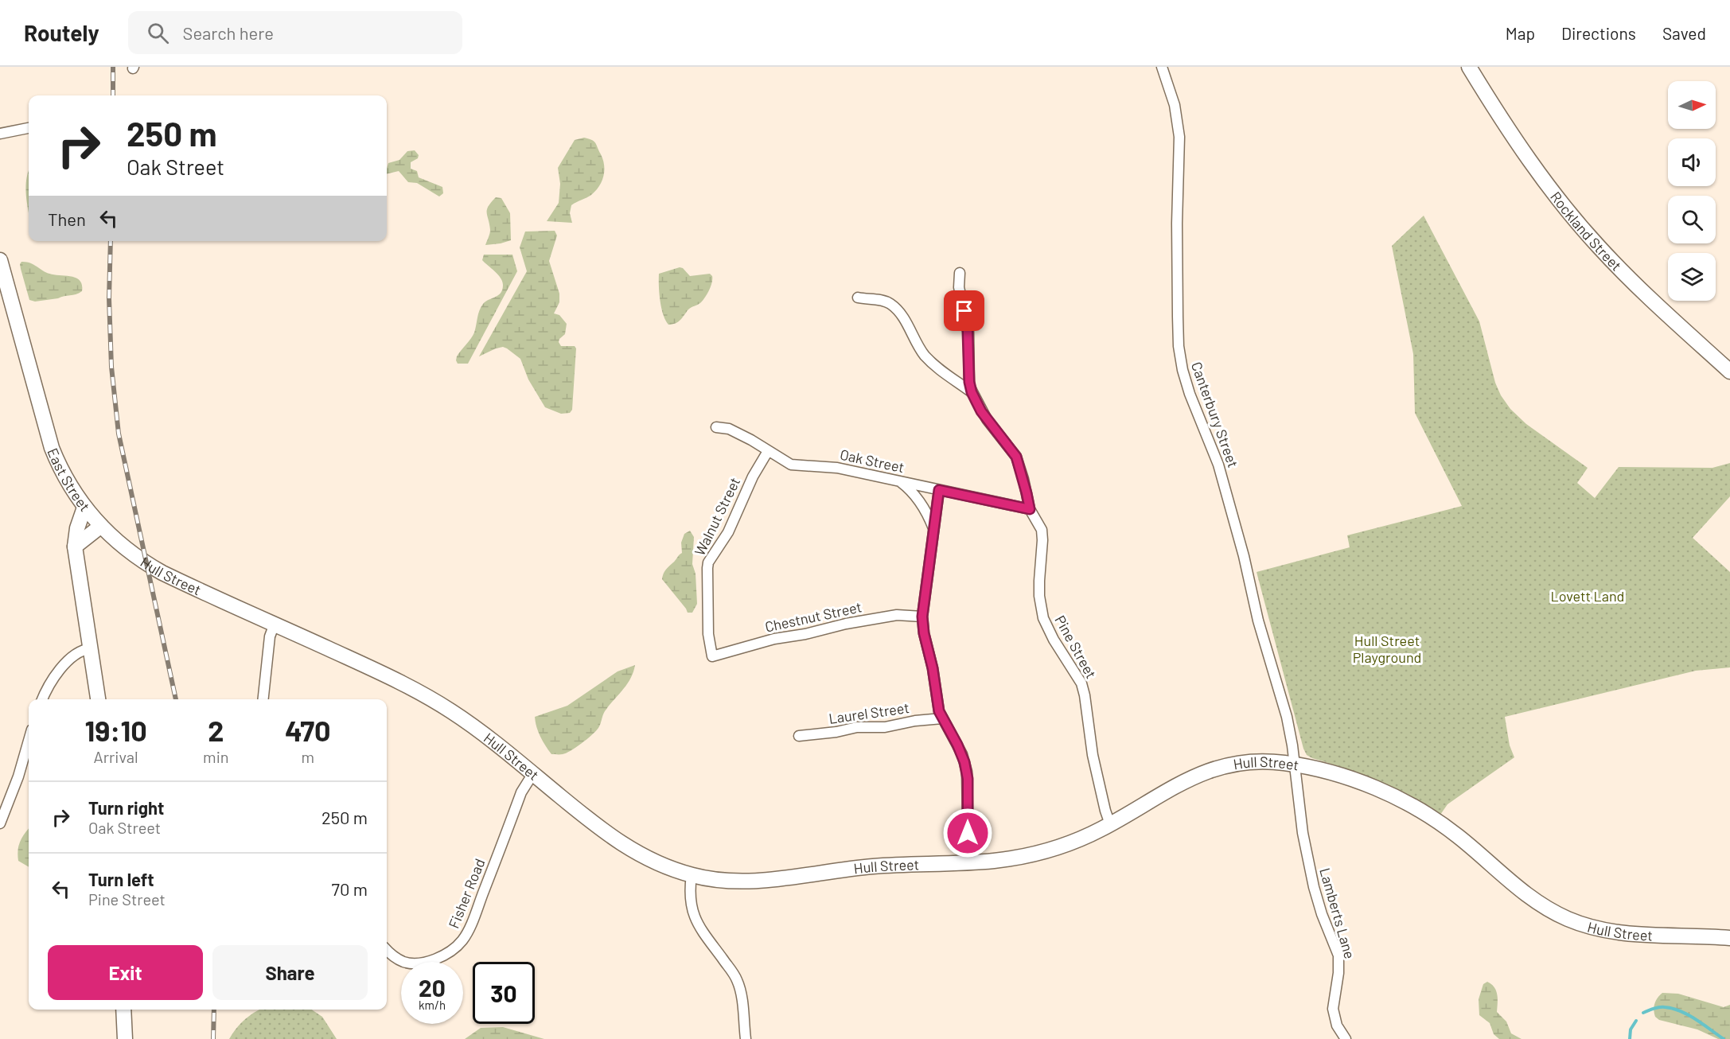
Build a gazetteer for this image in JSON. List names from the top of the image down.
{
  "streets": {
    "main road": ["Rockland Street", "East Street", "Hull Street"],
    "street": [
      "Canterbury Street",
      "Oak Street",
      "Walnut Street",
      "Chestnut Street",
      "Pine Street",
      "Laurel Street",
      "Fisher Road",
      "Lamberts Lane"
    ]
  },
  "crossings": [
    ["Canterbury Street", "Hull Street"],
    ["Canterbury Street", "Lamberts Lane"],
    ["Oak Street", "Walnut Street"],
    ["Oak Street", "Pine Street"],
    ["East Street", "Hull Street"],
    ["Walnut Street", "Chestnut Street"],
    ["Hull Street", "Pine Street"],
    ["Hull Street", "Fisher Road"],
    ["Hull Street", "Lamberts Lane"]
  ],
  "parks": ["Lovett Land", "Hull Street Playground"],
  "north": "right",
  "page": {
    "header": "Routely",
    "search": "Search here",
    "nav": ["Map", "Directions", "Saved"],
    "turn": ["250 m", "Oak Street"],
    "then": "Then",
    "eta": [
      "19:10",
      "Arrival",
      "2",
      "min",
      "470",
      "m"
    ],
    "list": [
      {
        "name": "Turn right",
        "note": "Oak Street",
        "value": "250 m"
      },
      {
        "name": "Turn left",
        "note": "Pine Street",
        "value": "70 m"
      }
    ],
    "buttons": ["Exit", "Share"],
    "speed": "20 km/h",
    "limit": "30"
  }
}
